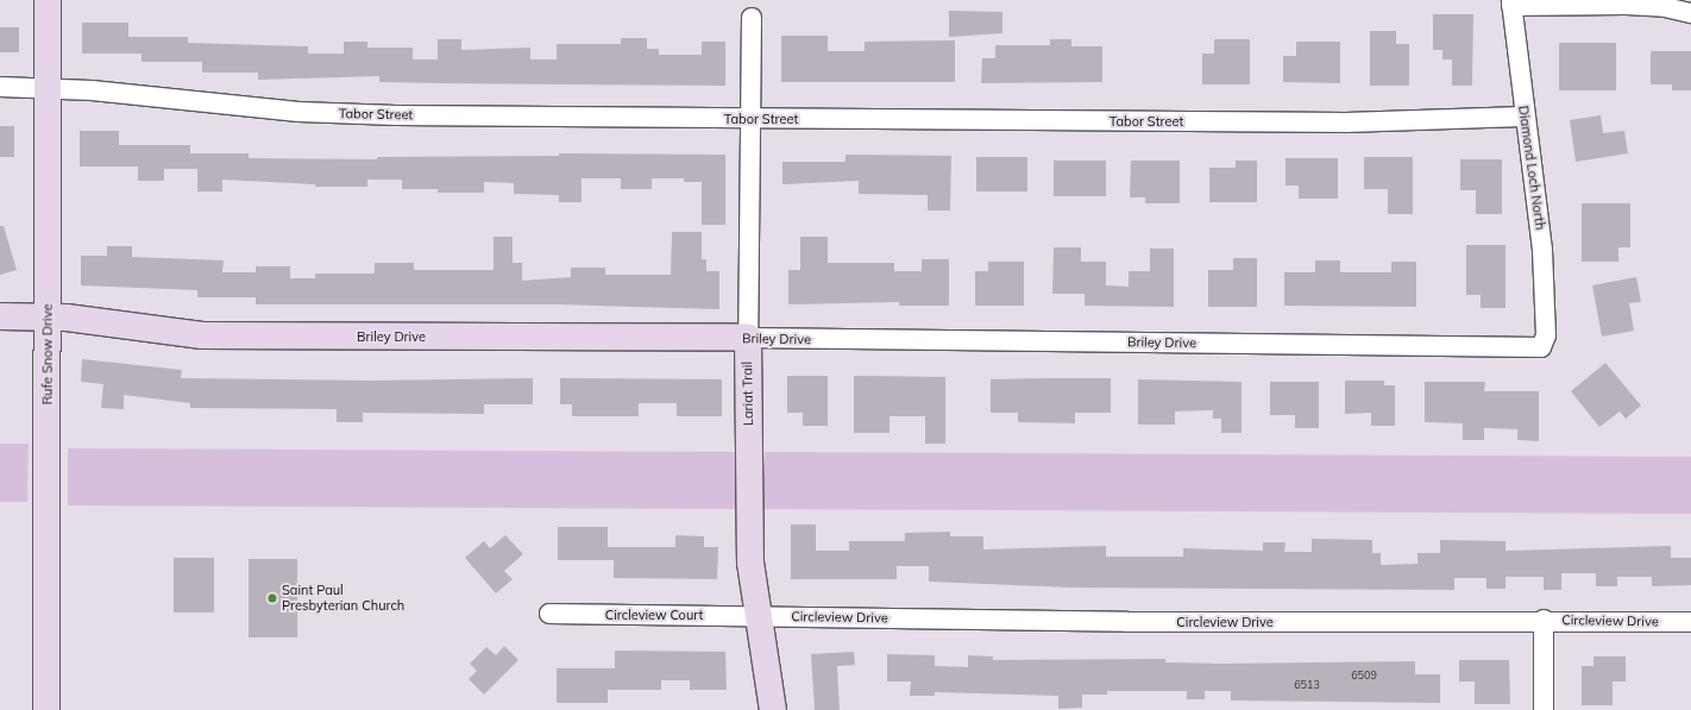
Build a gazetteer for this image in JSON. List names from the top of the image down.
{
  "streets": {
    "street": [
      "Tabor Street",
      "Diamond Loch North",
      "Briley Drive",
      "Rufe Snow Drive",
      "Lariat Trail",
      "Circleview Court",
      "Circleview Drive"
    ]
  },
  "crossings": [
    ["Tabor Street", "Diamond Loch North"],
    ["Tabor Street", "Rufe Snow Drive"],
    ["Tabor Street", "Lariat Trail"],
    ["Diamond Loch North", "Briley Drive"],
    ["Briley Drive", "Rufe Snow Drive"],
    ["Briley Drive", "Lariat Trail"],
    ["Lariat Trail", "Circleview Court"],
    ["Lariat Trail", "Circleview Drive"],
    ["Circleview Court", "Circleview Drive"]
  ],
  "places": ["Saint Paul Presbyterian Church"],
  "house_numbers": ["6509", "6513"]
}
